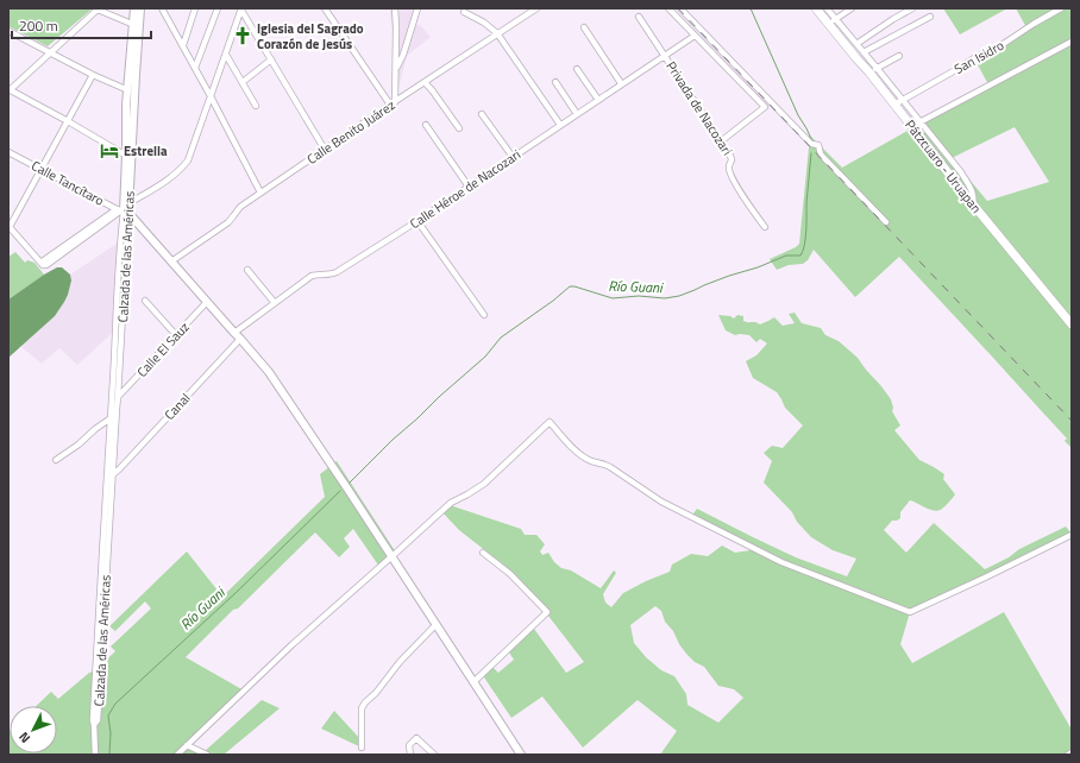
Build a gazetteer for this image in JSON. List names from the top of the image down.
{
  "streets": {
    "main road": ["Pátzcuaro - Uruapan", "Calzada de las Américas"],
    "street": [
      "San Isidro",
      "Privada de Nacozari",
      "Calle Benito Juárez",
      "Calle Tancítaro",
      "Calle Héroe de Nacozari",
      "Calle El Sauz",
      "Canal"
    ]
  },
  "crossings": [
    ["San Isidro", "Pátzcuaro - Uruapan"],
    ["Privada de Nacozari", "Calle Héroe de Nacozari"],
    ["Calle Tancítaro", "Calzada de las Américas"],
    ["Calzada de las Américas", "Calle El Sauz"],
    ["Calzada de las Américas", "Canal"]
  ],
  "water": ["Río Guani"],
  "places": {
    "church": ["Iglesia del Sagrado Corazón de Jesús"],
    "hotel": ["Estrella"]
  },
  "scale_bar": "200 m",
  "north": "bottom left"
}
